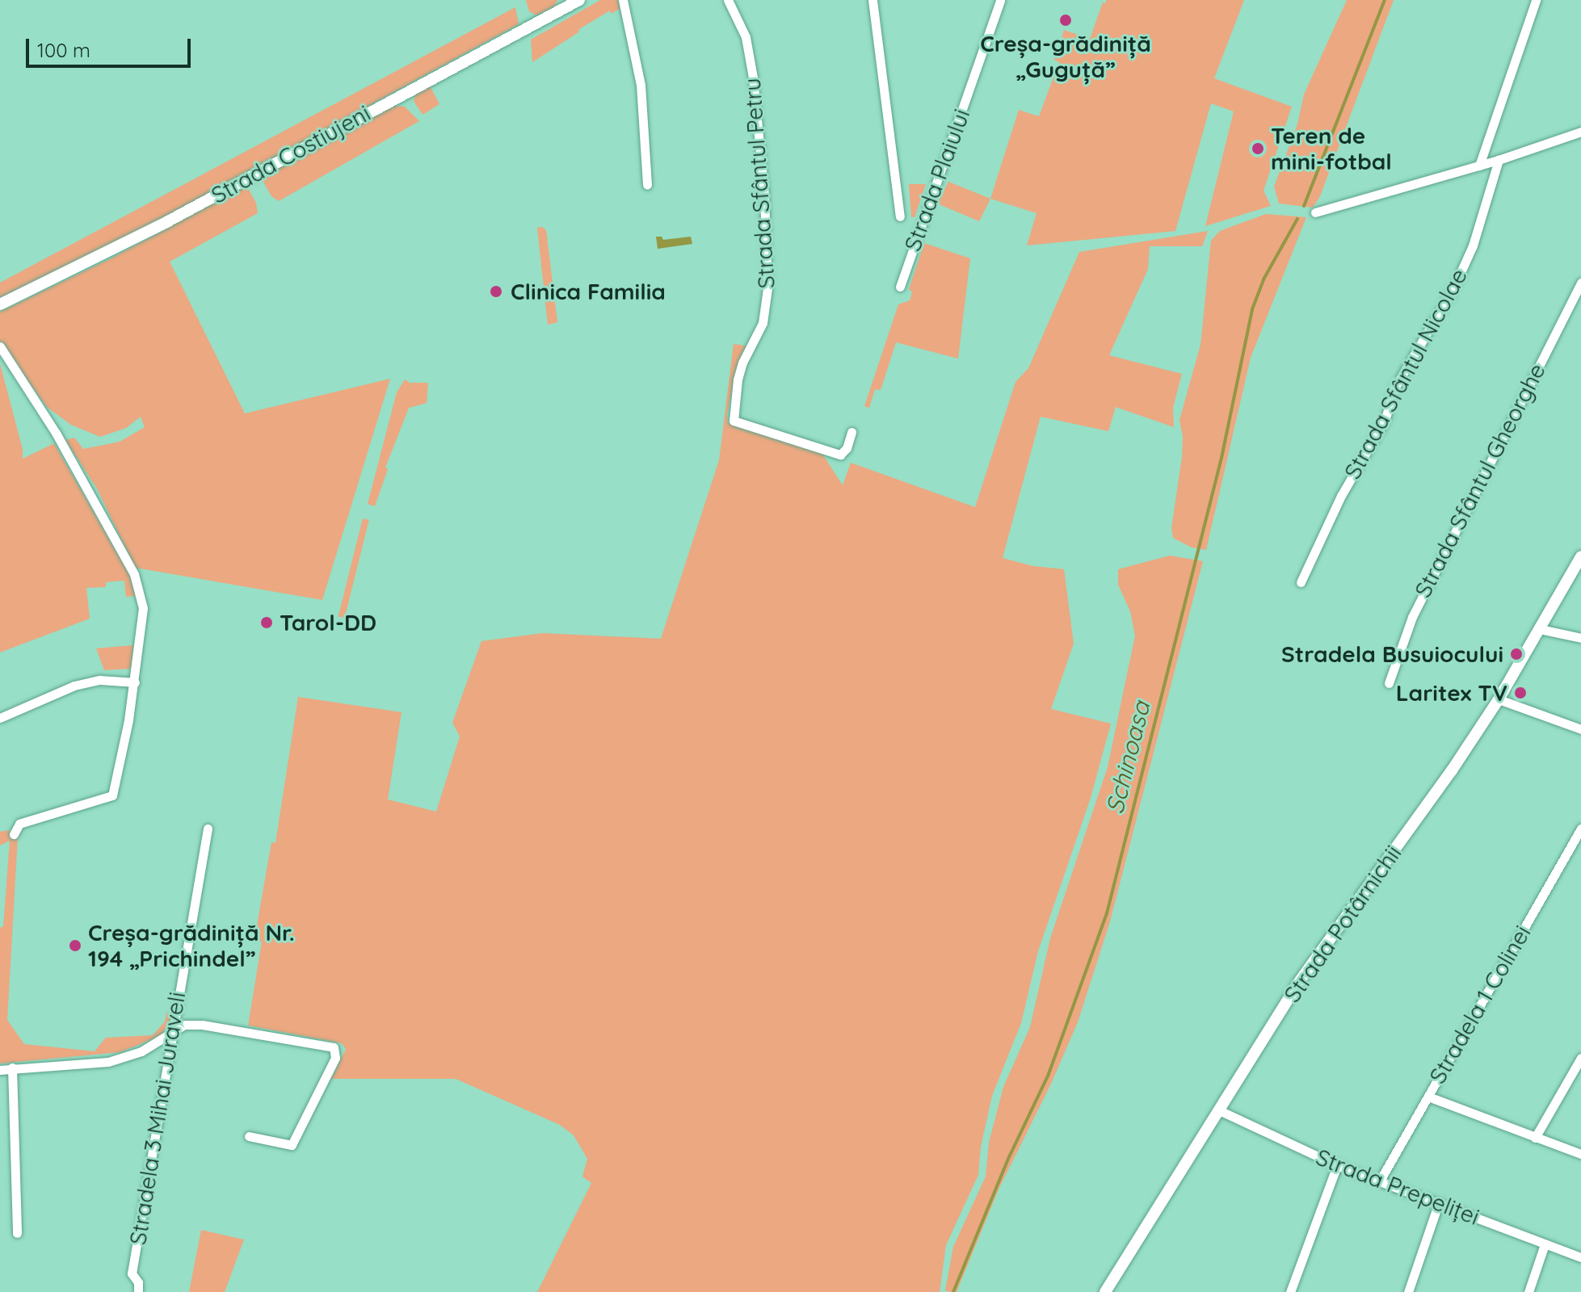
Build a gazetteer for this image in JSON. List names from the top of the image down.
{
  "streets": {
    "street": [
      "Strada Costiujeni",
      "Strada Plaiului",
      "Strada Sfântul Petru",
      "Strada Sfântul Nicolae",
      "Strada Sfântul Gheorghe",
      "Strada Potârnichii",
      "Stradela 1 Colinei",
      "Stradela 3 Mihai Juraveli",
      "Strada Prepeliței"
    ]
  },
  "crossings": [
    ["Strada Potârnichii", "Strada Prepeliței"],
    ["Stradela 1 Colinei", "Strada Prepeliței"]
  ],
  "water": ["Schinoasa"],
  "places": [
    "Creșa-grădiniță „Guguță”",
    "Teren de mini-fotbal",
    "Clinica Familia",
    "Tarol-DD",
    "Stradela Busuiocului",
    "Laritex TV",
    "Creșa-grădiniță Nr. 194 „Prichindel”"
  ],
  "scale_bar": "100 m"
}
